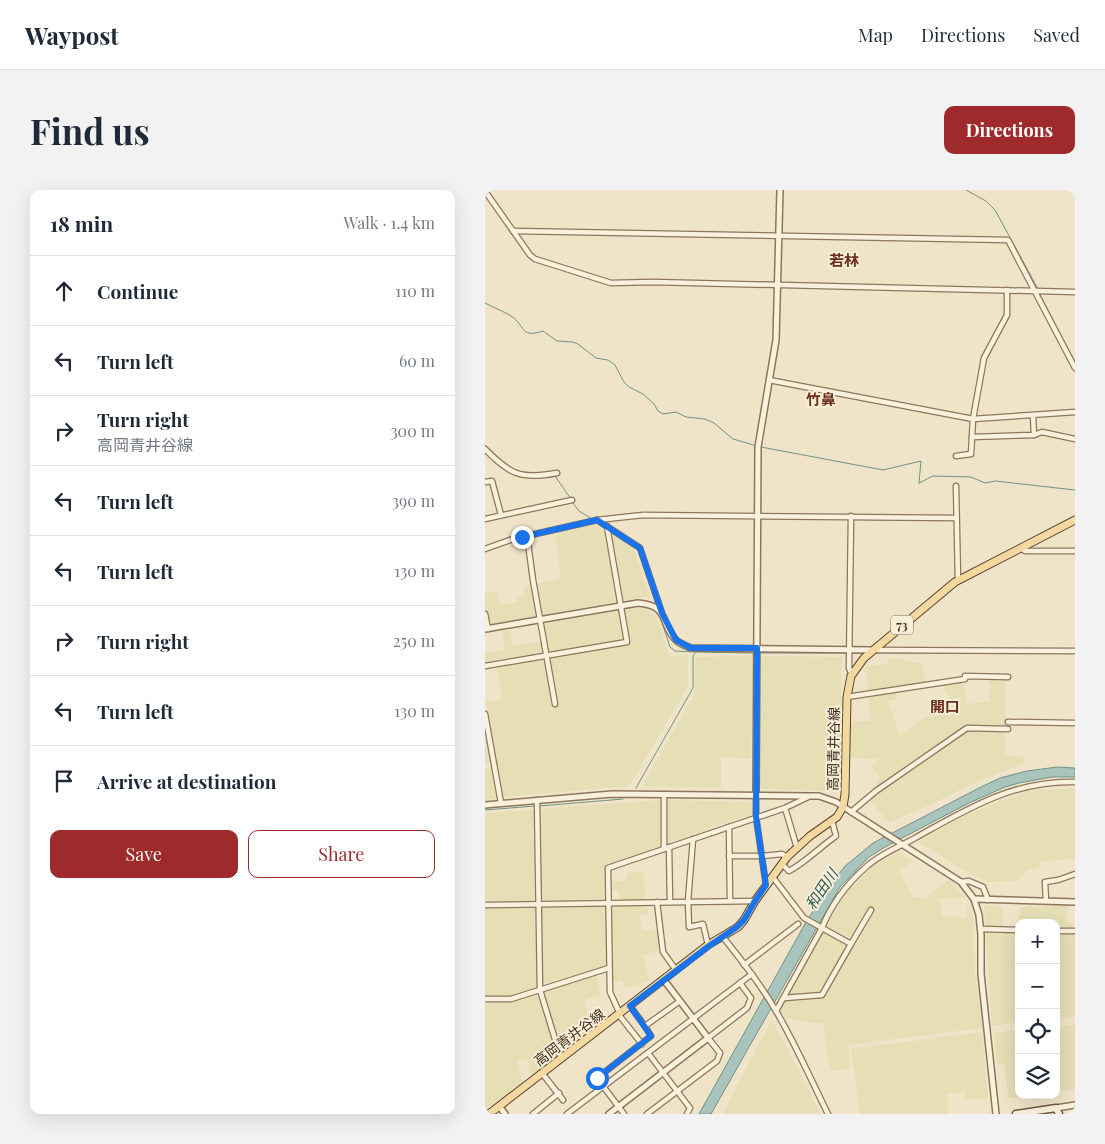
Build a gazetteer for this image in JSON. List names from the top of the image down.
{
  "streets": {
    "main road": ["73", "高岡青井谷線"]
  },
  "districts": ["若林", "竹鼻", "開口"],
  "water": ["和田川"],
  "page": {
    "header": "Waypost",
    "nav": ["Map", "Directions", "Saved"],
    "buttons": [
      "Directions",
      ["Save", "Share"]
    ],
    "title": "Find us",
    "heading": ["18 min", "Walk · 1.4 km"],
    "list": [
      ["Continue", "110 m"],
      ["Turn left", "60 m"],
      ["Turn right", "高岡青井谷線", "300 m"],
      ["Turn left", "390 m"],
      ["Turn left", "130 m"],
      ["Turn right", "250 m"],
      ["Turn left", "130 m"],
      "Arrive at destination"
    ],
    "map_buttons": ["+", "−"]
  }
}
